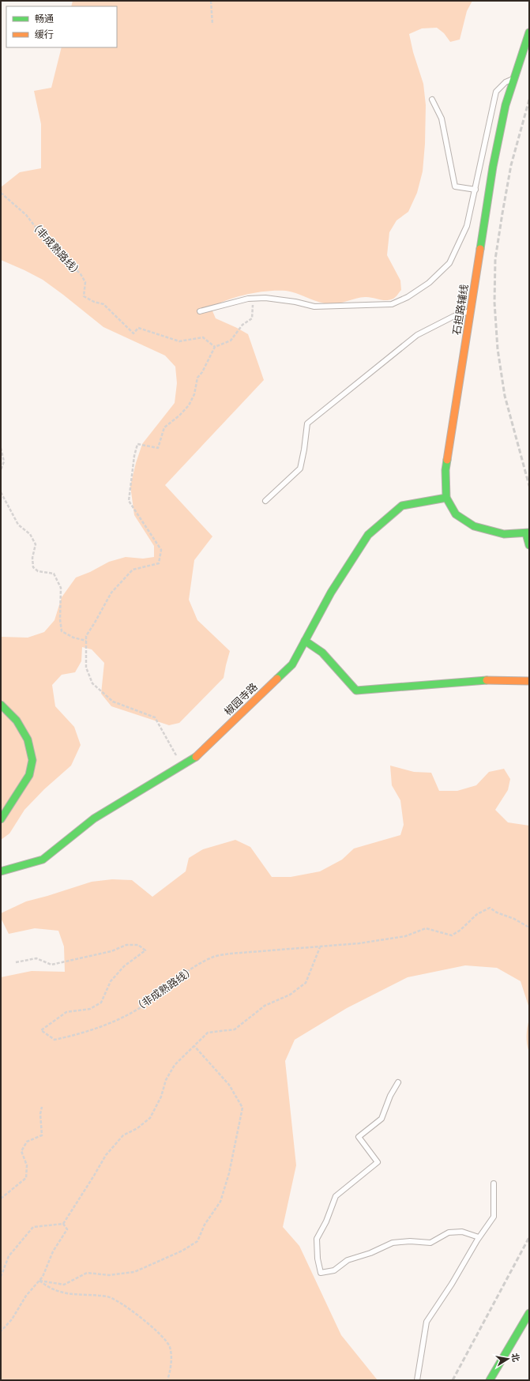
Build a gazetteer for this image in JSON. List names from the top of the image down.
{
  "streets": {
    "street": ["石担路辅线", "椒园寺路"],
    "path": ["（非成熟路线）"]
  },
  "crossings": [
    ["石担路辅线", "椒园寺路"]
  ],
  "legend": ["畅通", "缓行"],
  "north": "right"
}
